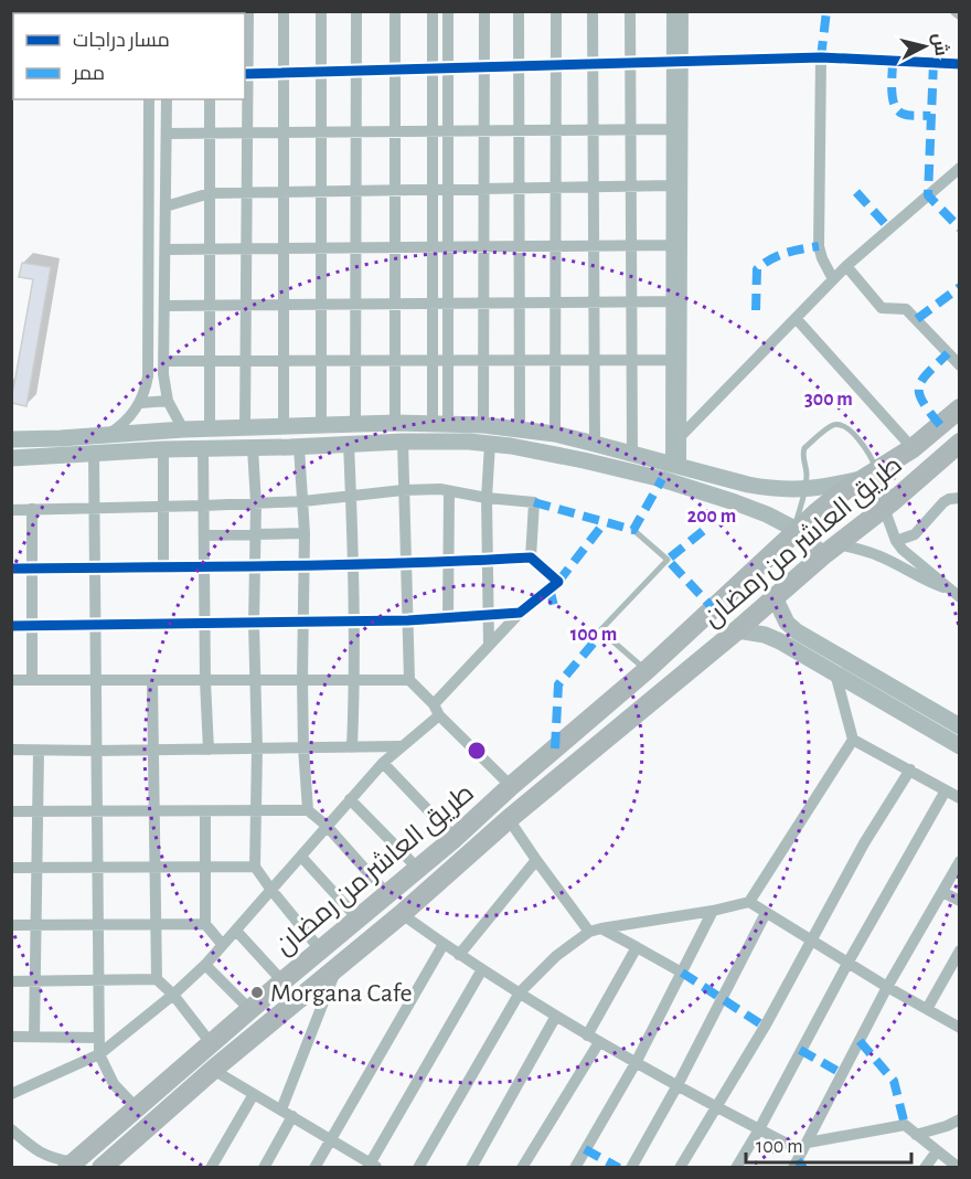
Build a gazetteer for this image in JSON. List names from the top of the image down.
{
  "streets": {
    "main road": ["طريق العاشر من رمضان"]
  },
  "places": ["Morgana Cafe"],
  "legend": ["مسار دراجات", "ممر"],
  "scale_bar": "100 m",
  "north": "right",
  "rings": ["300 m", "200 m", "100 m"]
}
